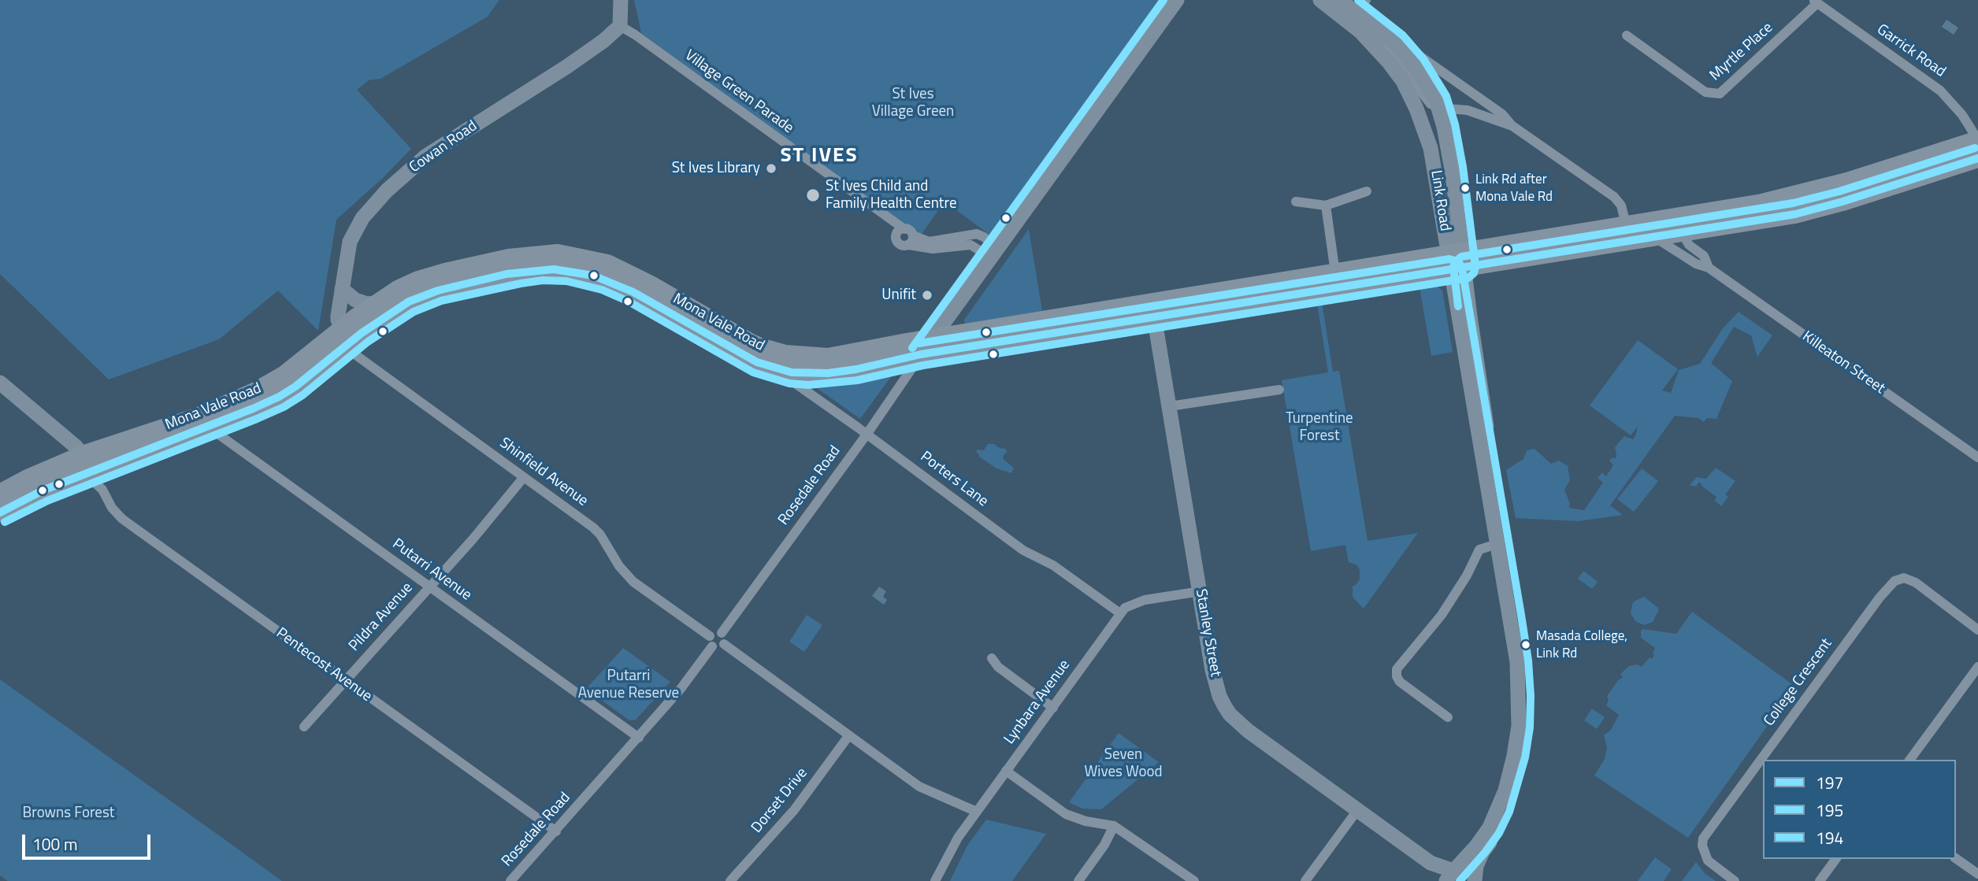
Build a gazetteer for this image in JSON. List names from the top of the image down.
{
  "streets": {
    "highway": ["Mona Vale Road"],
    "main road": [
      "Cowan Road",
      "Link Road",
      "Stanley Street",
      "Pentecost Avenue"
    ],
    "street": [
      "Garrick Road",
      "Myrtle Place",
      "Village Green Parade",
      "Killeaton Street",
      "Shinfield Avenue",
      "Porters Lane",
      "Rosedale Road",
      "Putarri Avenue",
      "Pildra Avenue",
      "College Crescent",
      "Lynbara Avenue",
      "Dorset Drive"
    ]
  },
  "crossings": [
    ["Garrick Road", "Myrtle Place"],
    ["Garrick Road", "Mona Vale Road"],
    ["Village Green Parade", "Cowan Road"],
    ["Cowan Road", "Mona Vale Road"],
    ["Cowan Road", "Shinfield Avenue"],
    ["Link Road", "Mona Vale Road"],
    ["Link Road", "Stanley Street"],
    ["Mona Vale Road", "Killeaton Street"],
    ["Mona Vale Road", "Shinfield Avenue"],
    ["Mona Vale Road", "Porters Lane"],
    ["Mona Vale Road", "Rosedale Road"],
    ["Mona Vale Road", "Putarri Avenue"],
    ["Mona Vale Road", "Stanley Street"],
    ["Mona Vale Road", "Pentecost Avenue"],
    ["Shinfield Avenue", "Rosedale Road"],
    ["Shinfield Avenue", "Pildra Avenue"],
    ["Porters Lane", "Rosedale Road"],
    ["Porters Lane", "Lynbara Avenue"],
    ["Rosedale Road", "Putarri Avenue"],
    ["Rosedale Road", "Pentecost Avenue"],
    ["Putarri Avenue", "Pildra Avenue"],
    ["Pildra Avenue", "Pentecost Avenue"],
    ["Stanley Street", "Lynbara Avenue"]
  ],
  "districts": ["ST IVES"],
  "parks": [
    "St Ives Village Green",
    "Turpentine Forest",
    "Putarri Avenue Reserve",
    "Seven Wives Wood",
    "Browns Forest"
  ],
  "places": [
    "St Ives Library",
    "Link Rd after Mona Vale Rd",
    "St Ives Child and Family Health Centre",
    "Unifit",
    "Masada College, Link Rd"
  ],
  "lines": ["transit line 195", "transit line 194", "transit line 197"],
  "legend": ["197", "195", "194"],
  "scale_bar": "100 m"
}
